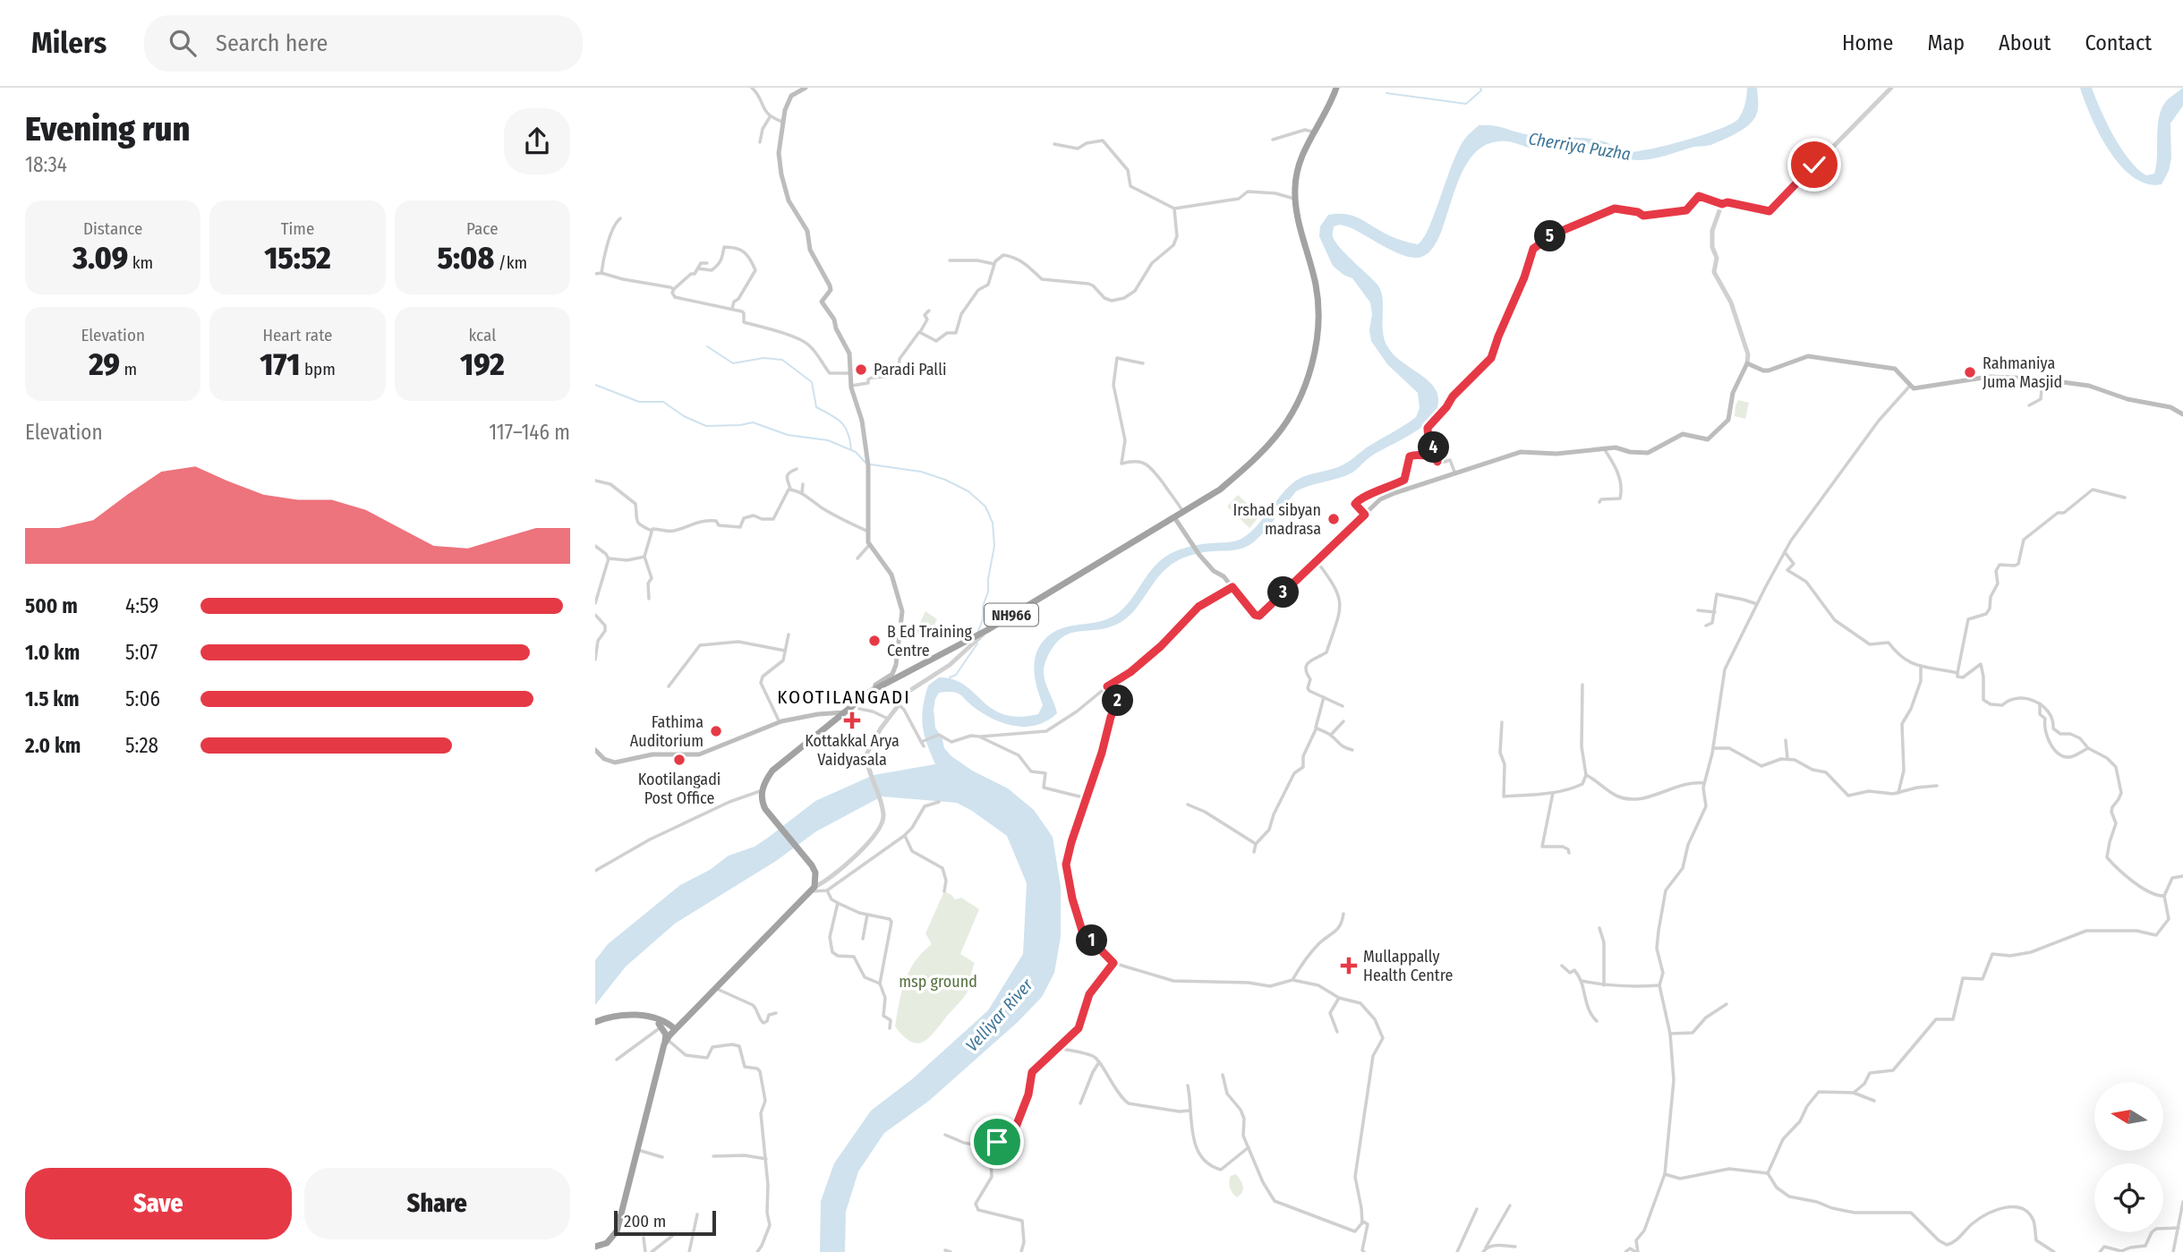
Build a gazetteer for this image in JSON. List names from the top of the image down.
{
  "streets": {
    "highway": ["NH966"]
  },
  "districts": ["KOOTILANGADI"],
  "water": ["Cherriya Puzha", "Velliyar River"],
  "parks": ["msp ground"],
  "places": {
    "other": [
      "Paradi Palli",
      "Rahmaniya Juma Masjid",
      "Irshad sibyan madrasa",
      "B Ed Training Centre",
      "Fathima Auditorium",
      "Kootilangadi Post Office"
    ],
    "health": ["Kottakkal Arya Vaidyasala", "Mullappally Health Centre"]
  },
  "scale_bar": "200 m",
  "north": "left",
  "page": {
    "header": "Milers",
    "search": "Search here",
    "nav": [
      "Home",
      "Map",
      "About",
      "Contact"
    ],
    "heading": ["Evening run", "18:34"],
    "stats": [
      ["Distance", "3.09 km"],
      ["Time", "15:52"],
      ["Pace", "5:08 /km"],
      ["Elevation", "29 m"],
      ["Heart rate", "171 bpm"],
      ["kcal", "192"]
    ],
    "pins": [
      "5",
      "4",
      "3",
      "2",
      "1"
    ],
    "chart": ["Elevation", "117–146 m"],
    "list": [
      {
        "name": "500 m",
        "note": "4:59"
      },
      {
        "name": "1.0 km",
        "note": "5:07"
      },
      {
        "name": "1.5 km",
        "note": "5:06"
      },
      {
        "name": "2.0 km",
        "note": "5:28"
      }
    ],
    "buttons": ["Save", "Share"],
    "scale": "200 m"
  }
}
